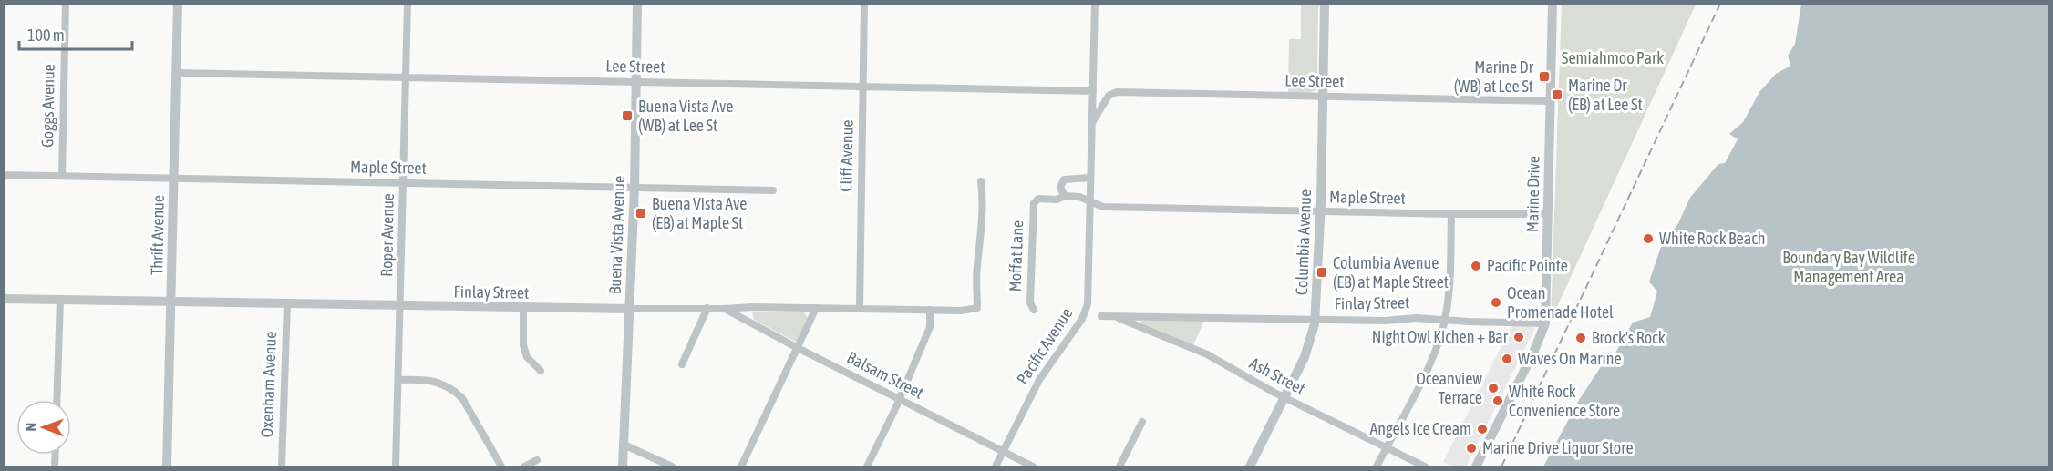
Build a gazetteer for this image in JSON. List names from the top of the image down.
{
  "streets": {
    "street": [
      "Lee Street",
      "Goggs Avenue",
      "Cliff Avenue",
      "Maple Street",
      "Marine Drive",
      "Thrift Avenue",
      "Roper Avenue",
      "Buena Vista Avenue",
      "Columbia Avenue",
      "Moffat Lane",
      "Finlay Street",
      "Pacific Avenue",
      "Balsam Street",
      "Ash Street",
      "Oxenham Avenue"
    ]
  },
  "crossings": [
    ["Lee Street", "Cliff Avenue"],
    ["Lee Street", "Marine Drive"],
    ["Lee Street", "Thrift Avenue"],
    ["Lee Street", "Roper Avenue"],
    ["Lee Street", "Buena Vista Avenue"],
    ["Lee Street", "Columbia Avenue"],
    ["Lee Street", "Pacific Avenue"],
    ["Goggs Avenue", "Maple Street"],
    ["Cliff Avenue", "Finlay Street"],
    ["Maple Street", "Marine Drive"],
    ["Maple Street", "Thrift Avenue"],
    ["Maple Street", "Roper Avenue"],
    ["Maple Street", "Buena Vista Avenue"],
    ["Maple Street", "Columbia Avenue"],
    ["Maple Street", "Pacific Avenue"],
    ["Marine Drive", "Finlay Street"],
    ["Thrift Avenue", "Finlay Street"],
    ["Roper Avenue", "Finlay Street"],
    ["Buena Vista Avenue", "Finlay Street"],
    ["Columbia Avenue", "Finlay Street"],
    ["Columbia Avenue", "Ash Street"],
    ["Finlay Street", "Balsam Street"],
    ["Finlay Street", "Ash Street"],
    ["Finlay Street", "Oxenham Avenue"],
    ["Pacific Avenue", "Balsam Street"]
  ],
  "parks": ["Semiahmoo Park", "Boundary Bay Wildlife Management Area"],
  "places": {
    "transit": [
      "Marine Dr (WB) at Lee St",
      "Marine Dr (EB) at Lee St",
      "Buena Vista Ave (WB) at Lee St",
      "Buena Vista Ave (EB) at Maple St",
      "Columbia Avenue (EB) at Maple Street"
    ],
    "other": [
      "White Rock Beach",
      "Pacific Pointe",
      "Ocean Promenade Hotel",
      "Night Owl Kichen + Bar",
      "Brock's Rock",
      "Waves On Marine",
      "Oceanview Terrace",
      "White Rock Convenience Store",
      "Angels Ice Cream",
      "Marine Drive Liquor Store"
    ]
  },
  "scale_bar": "100 m",
  "north": "left"
}
